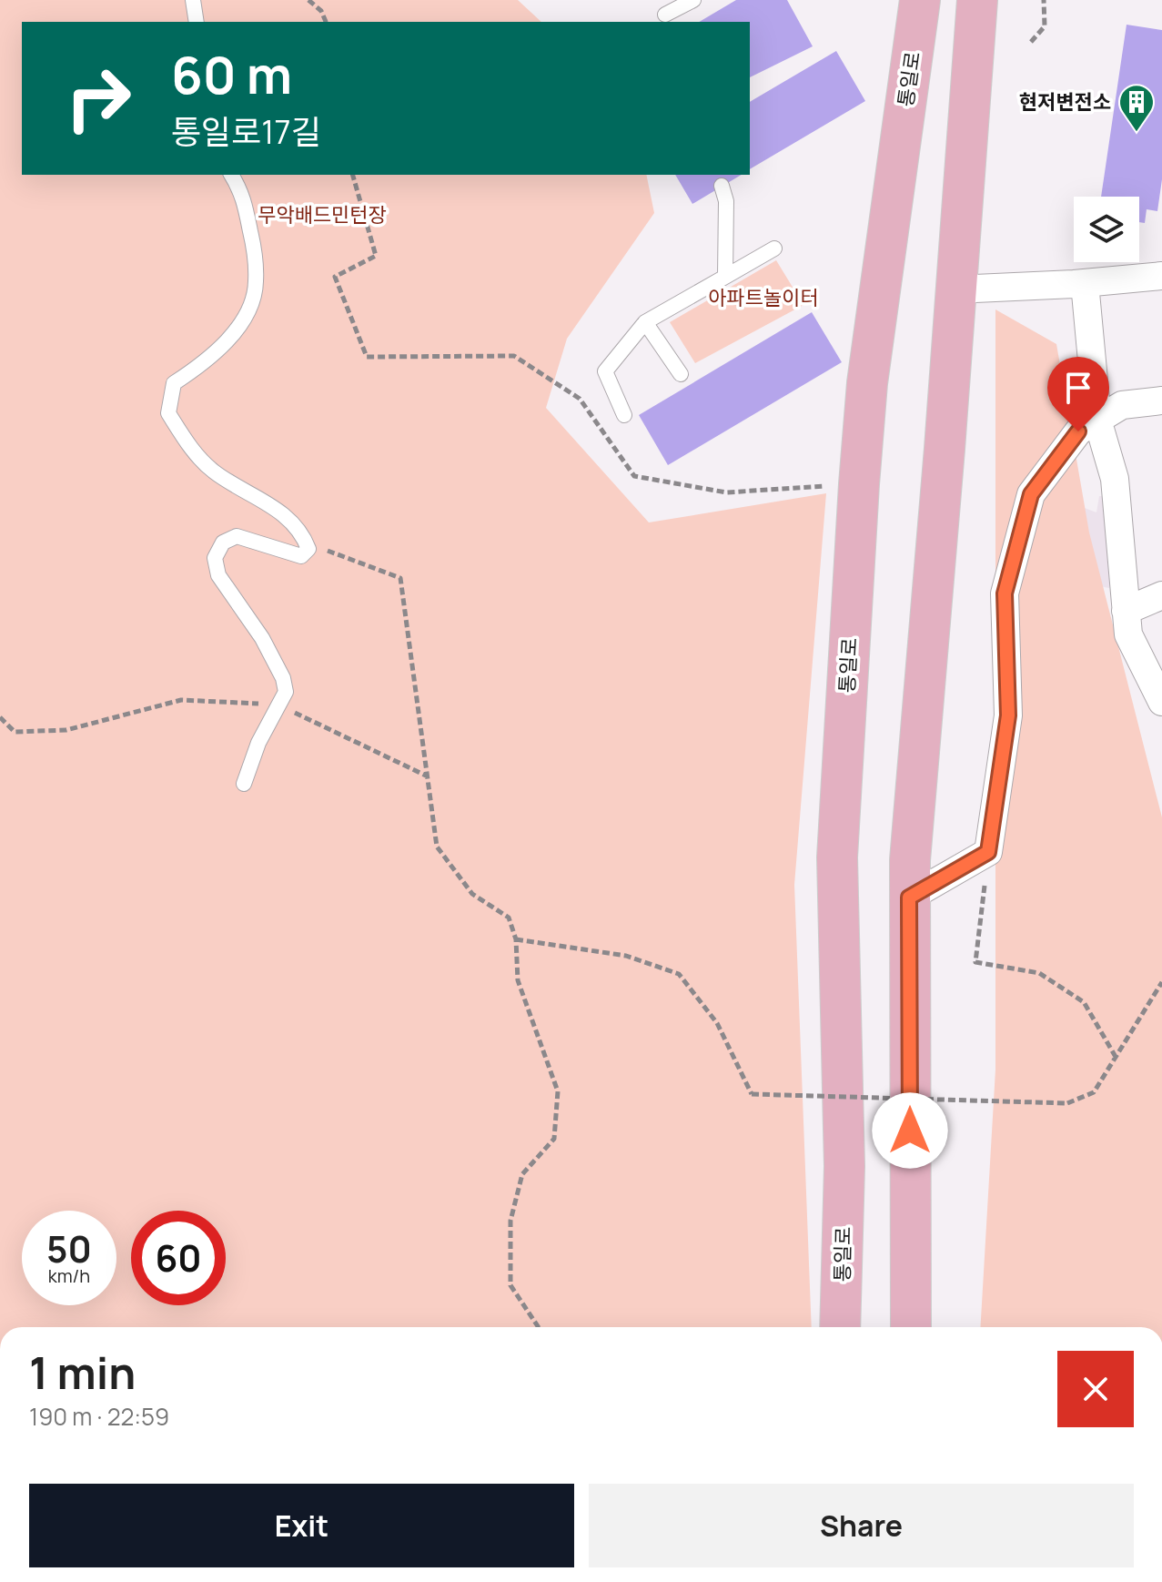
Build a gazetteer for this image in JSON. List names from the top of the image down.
{
  "streets": {
    "main road": ["통일로"]
  },
  "parks": ["무악배드민턴장", "아파트놀이터"],
  "places": {
    "building": ["현저변전소"]
  },
  "page": {
    "turn": ["60 m", "통일로17길"],
    "speed": "50 km/h",
    "limit": "60",
    "heading": ["1 min", "190 m · 22:59"],
    "buttons": ["Exit", "Share"]
  }
}
